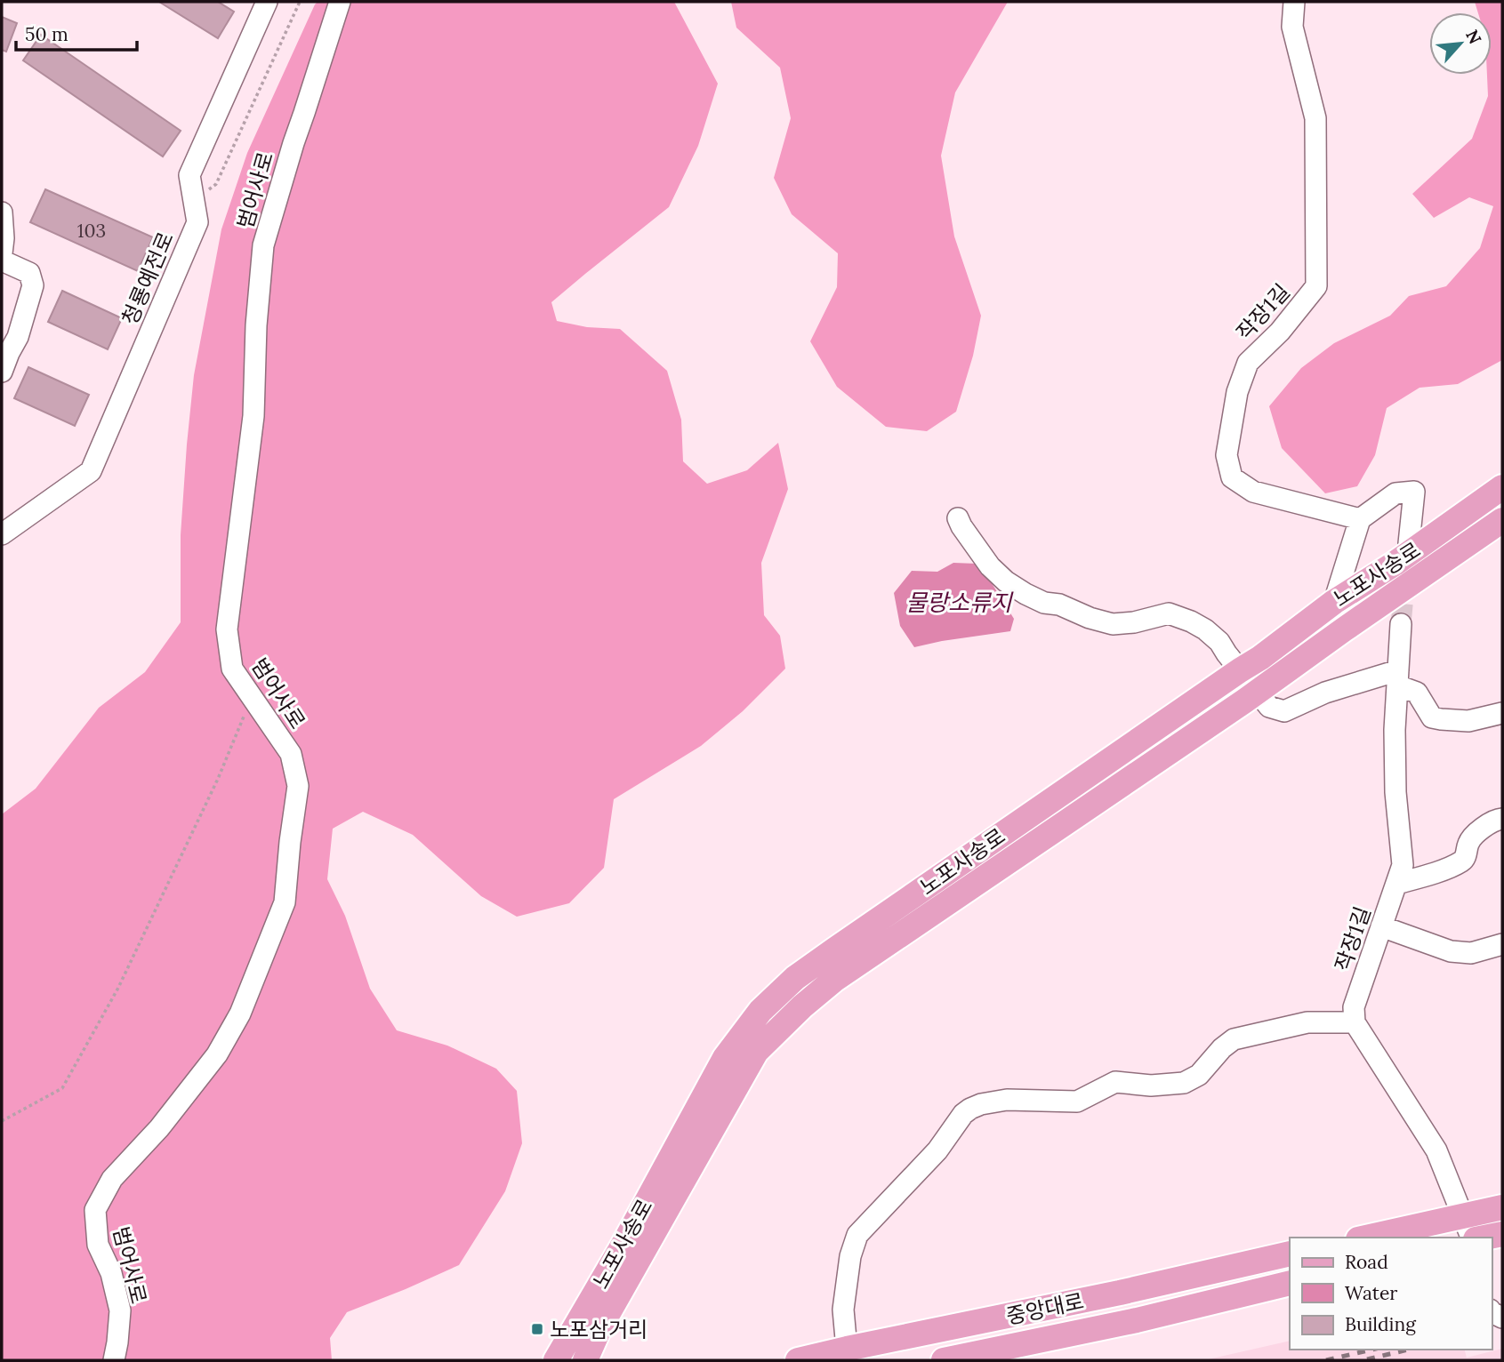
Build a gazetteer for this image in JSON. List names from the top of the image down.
{
  "streets": {
    "main road": ["노포사송로", "중앙대로"],
    "street": ["범어사로", "청룡예전로", "작장1길"]
  },
  "water": ["물랑소류지"],
  "places": {
    "transit": ["노포삼거리"]
  },
  "house_numbers": ["103"],
  "legend": ["Road", "Water", "Building"],
  "scale_bar": "50 m",
  "north": "top right"
}
